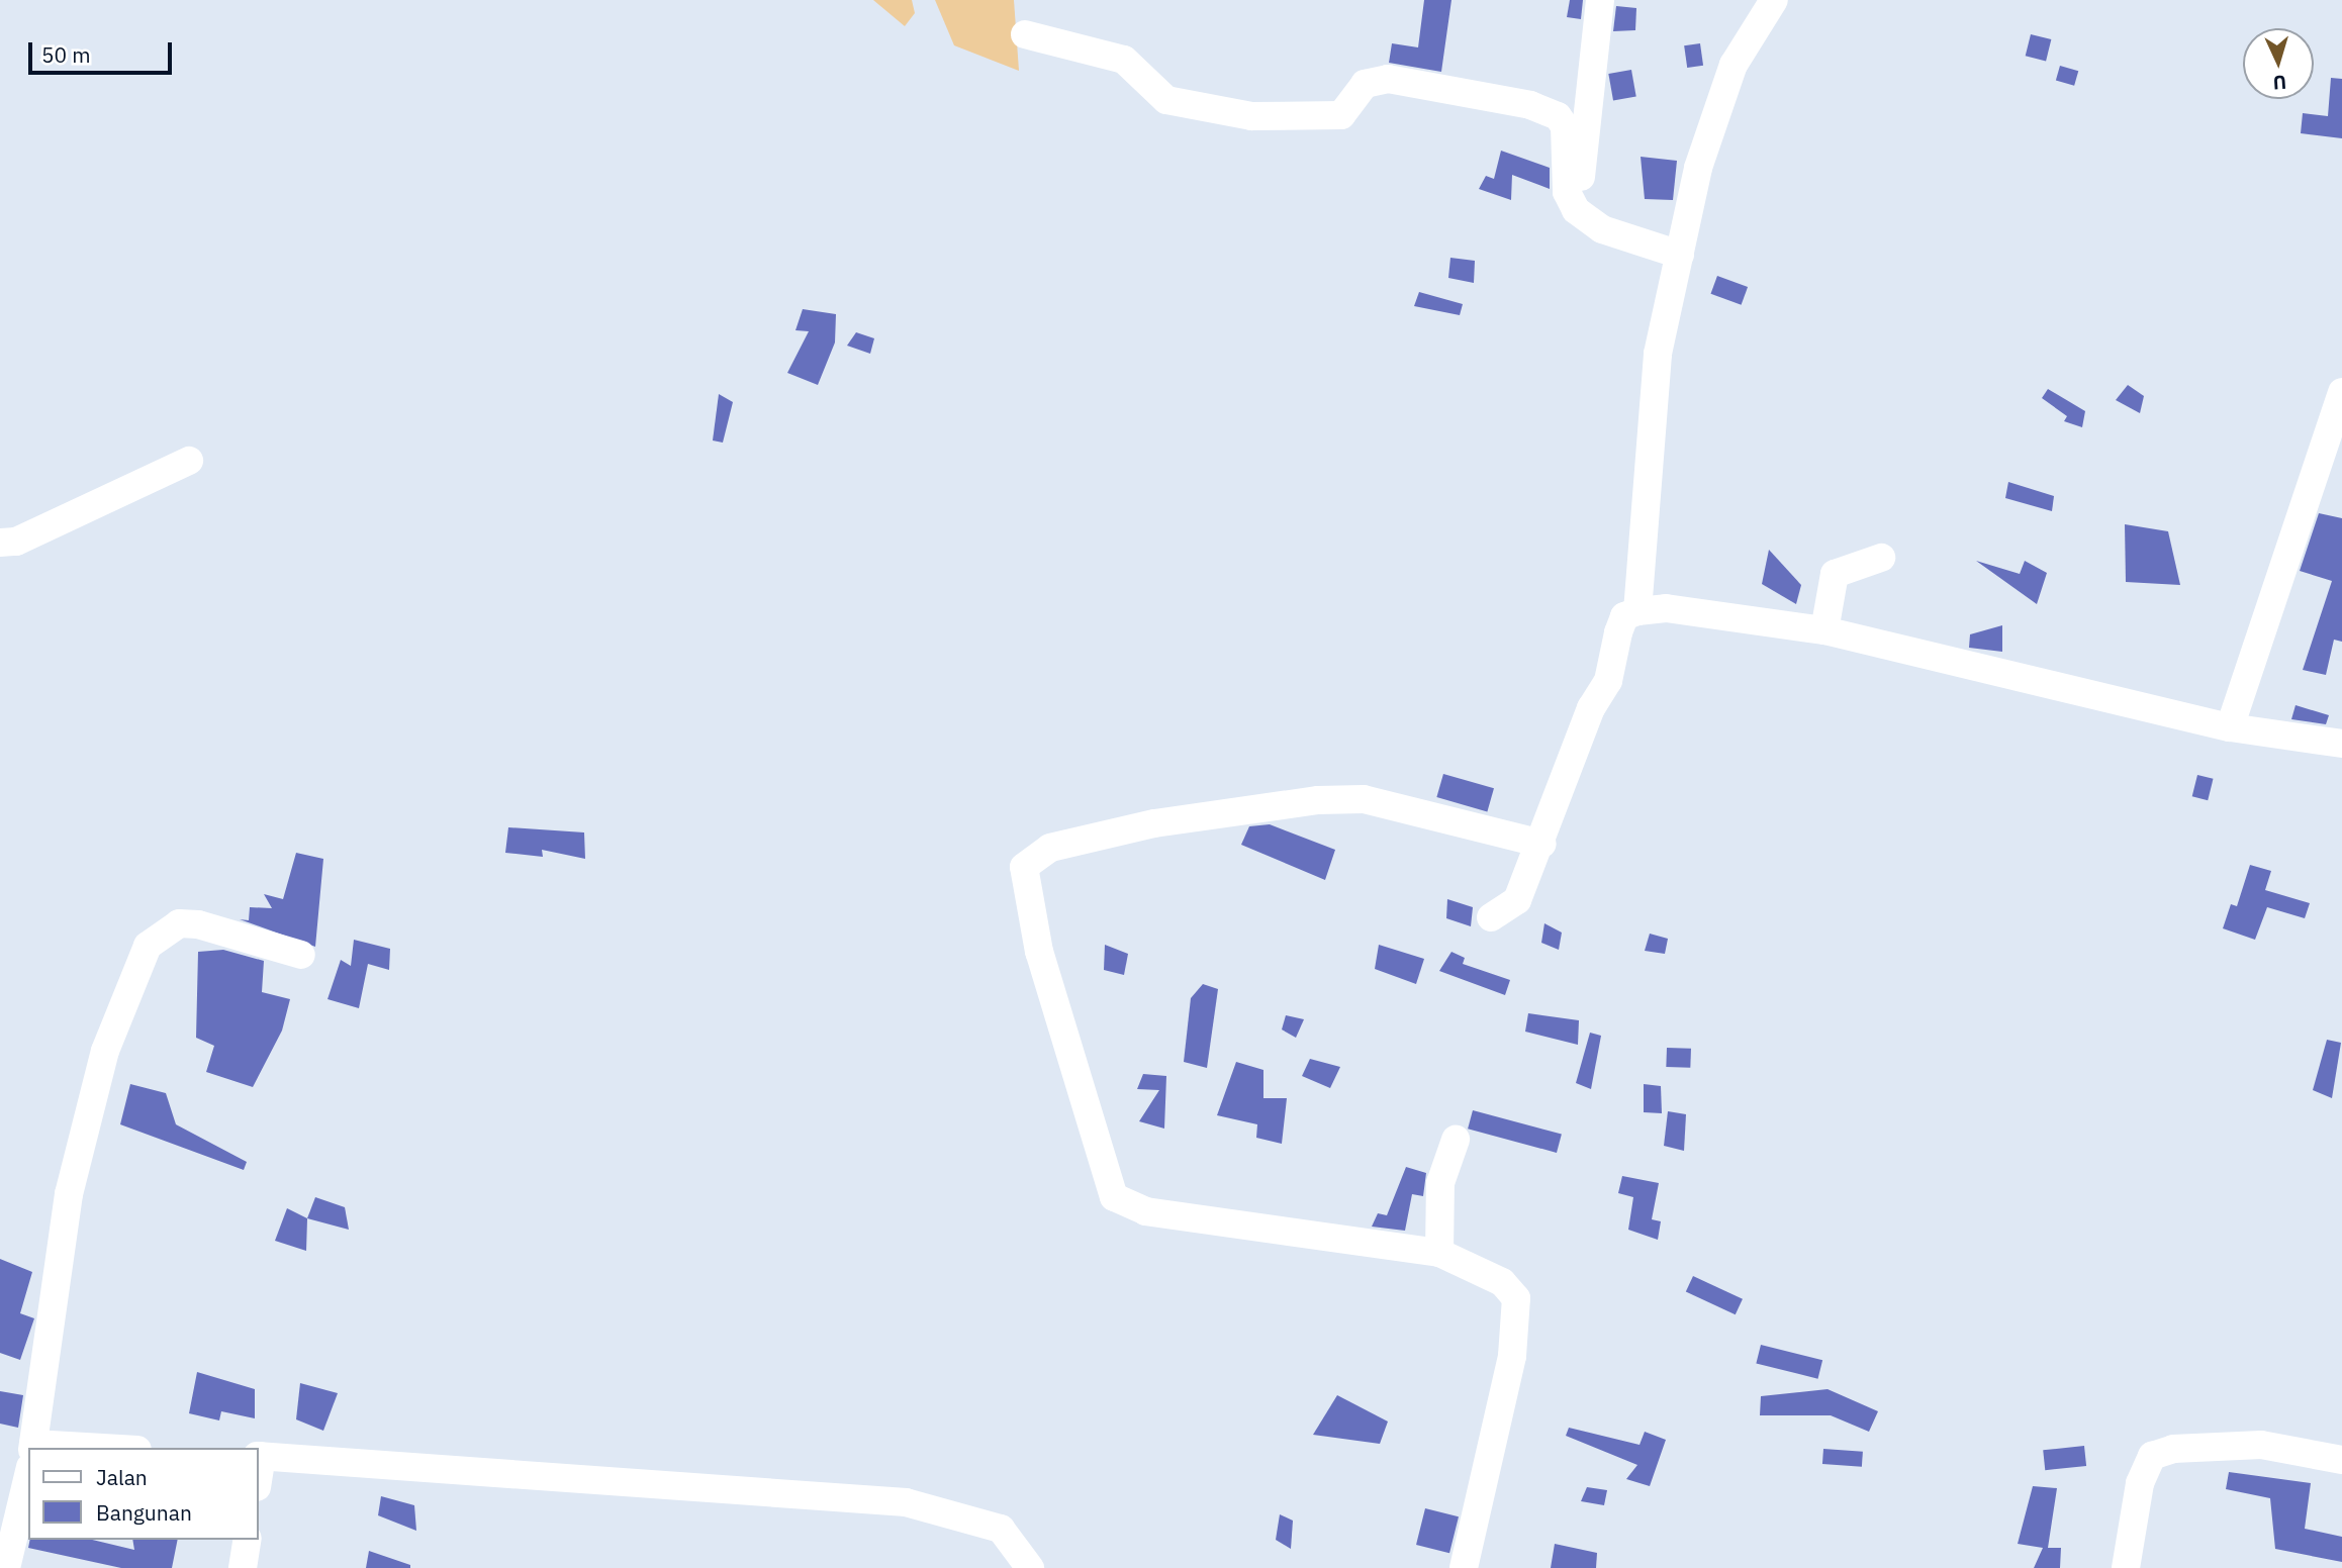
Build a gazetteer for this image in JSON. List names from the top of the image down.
{
  "legend": ["Jalan", "Bangunan"],
  "scale_bar": "50 m",
  "north": "bottom"
}
